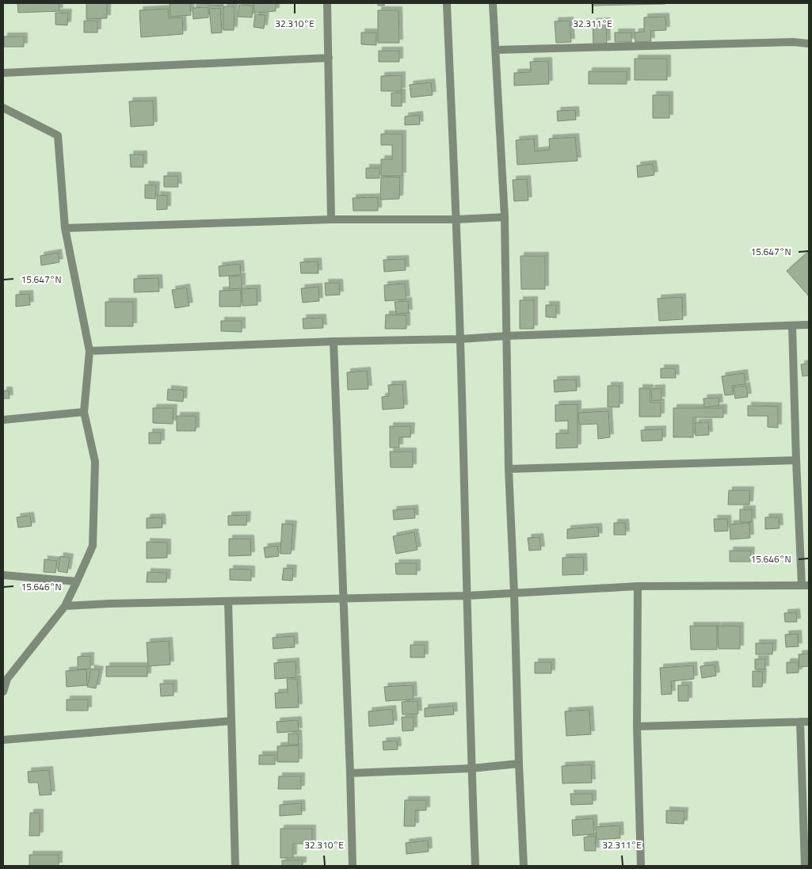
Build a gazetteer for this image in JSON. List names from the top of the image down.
{
  "coordinates": [
    "32.310°E",
    "32.311°E",
    "15.647°N",
    "15.646°N"
  ]
}
